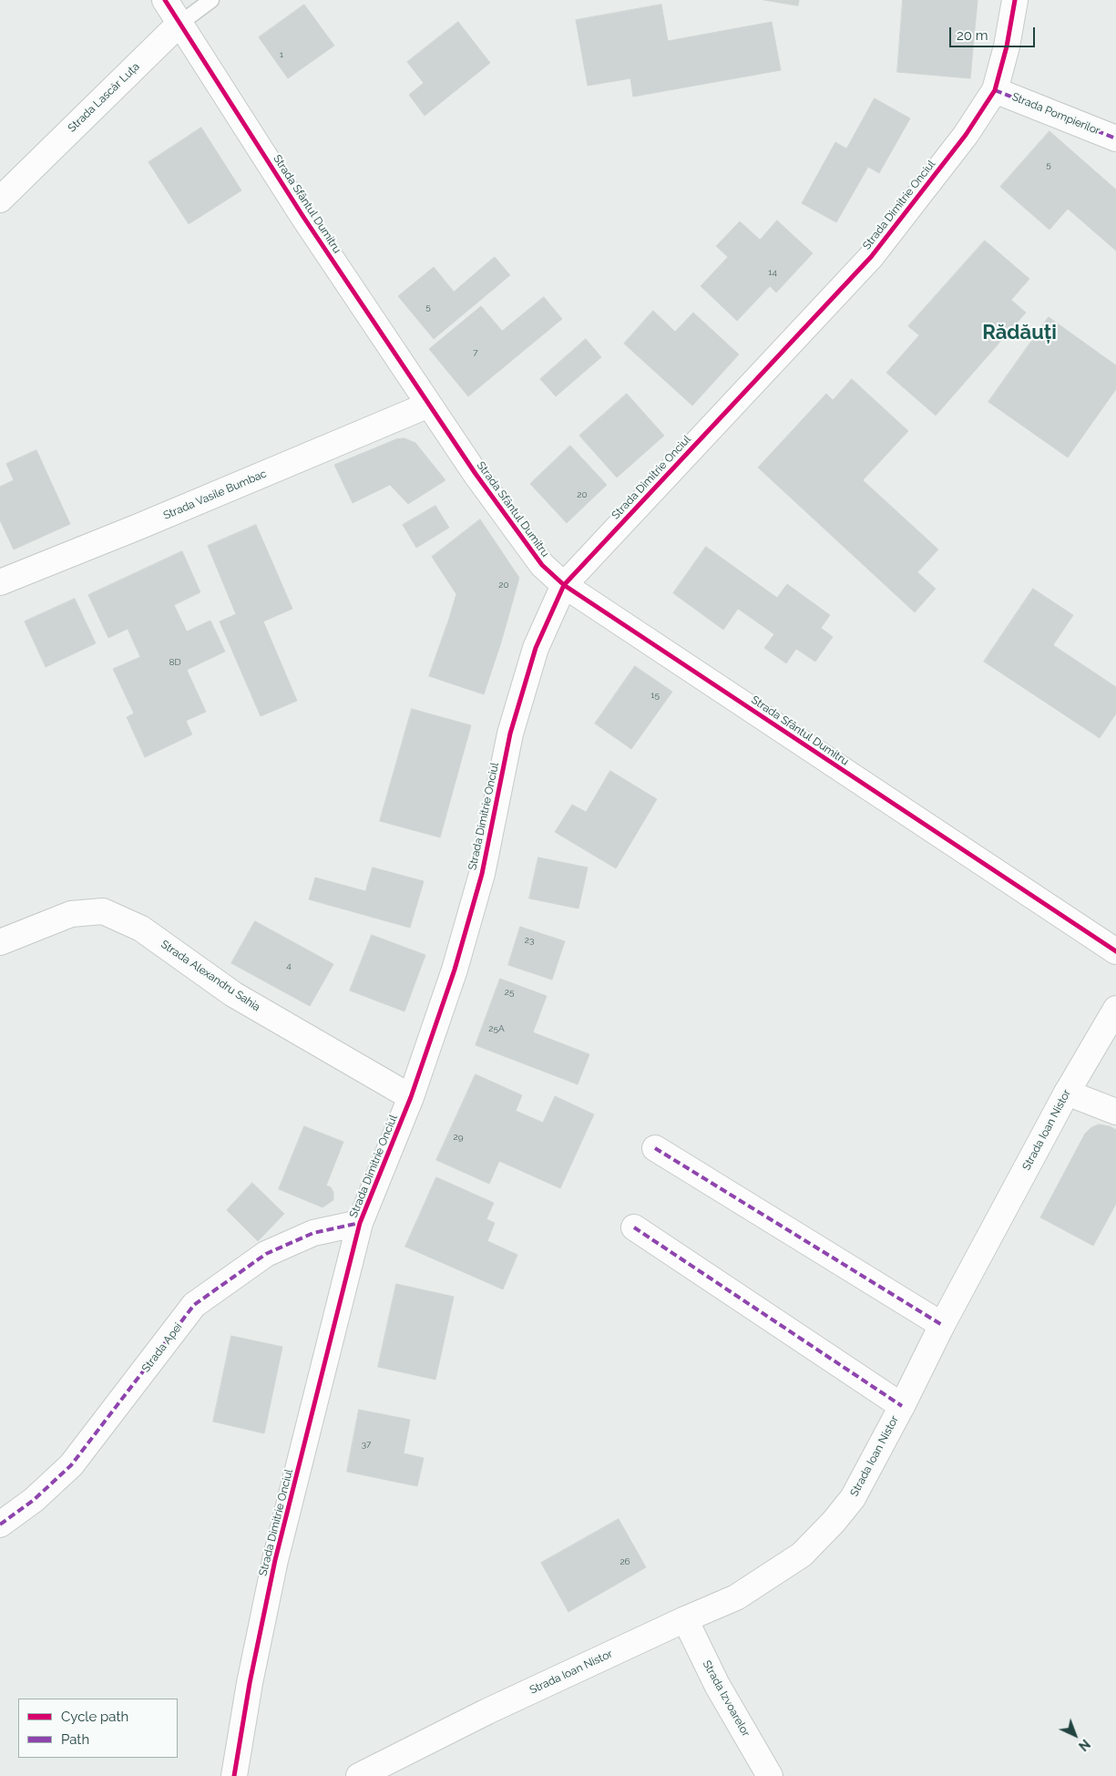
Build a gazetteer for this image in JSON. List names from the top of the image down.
{
  "streets": {
    "street": [
      "Strada Lascăr Luța",
      "Strada Pompierilor",
      "Strada Sfântul Dumitru",
      "Strada Dimitrie Onciul",
      "Strada Vasile Bumbac",
      "Strada Alexandru Sahia",
      "Strada Ioan Nistor",
      "Strada Apei",
      "Strada Izvoarelor"
    ]
  },
  "crossings": [
    ["Strada Lascăr Luța", "Strada Sfântul Dumitru"],
    ["Strada Pompierilor", "Strada Dimitrie Onciul"],
    ["Strada Sfântul Dumitru", "Strada Dimitrie Onciul"],
    ["Strada Sfântul Dumitru", "Strada Vasile Bumbac"],
    ["Strada Dimitrie Onciul", "Strada Alexandru Sahia"],
    ["Strada Dimitrie Onciul", "Strada Apei"],
    ["Strada Ioan Nistor", "Strada Izvoarelor"]
  ],
  "districts": ["Rădăuți"],
  "house_numbers": [
    "1",
    "5",
    "14",
    "5",
    "7",
    "20",
    "20",
    "8D",
    "15",
    "23",
    "4",
    "25",
    "25A",
    "29",
    "37",
    "26"
  ],
  "legend": ["Cycle path", "Path"],
  "scale_bar": "20 m",
  "north": "bottom right"
}
